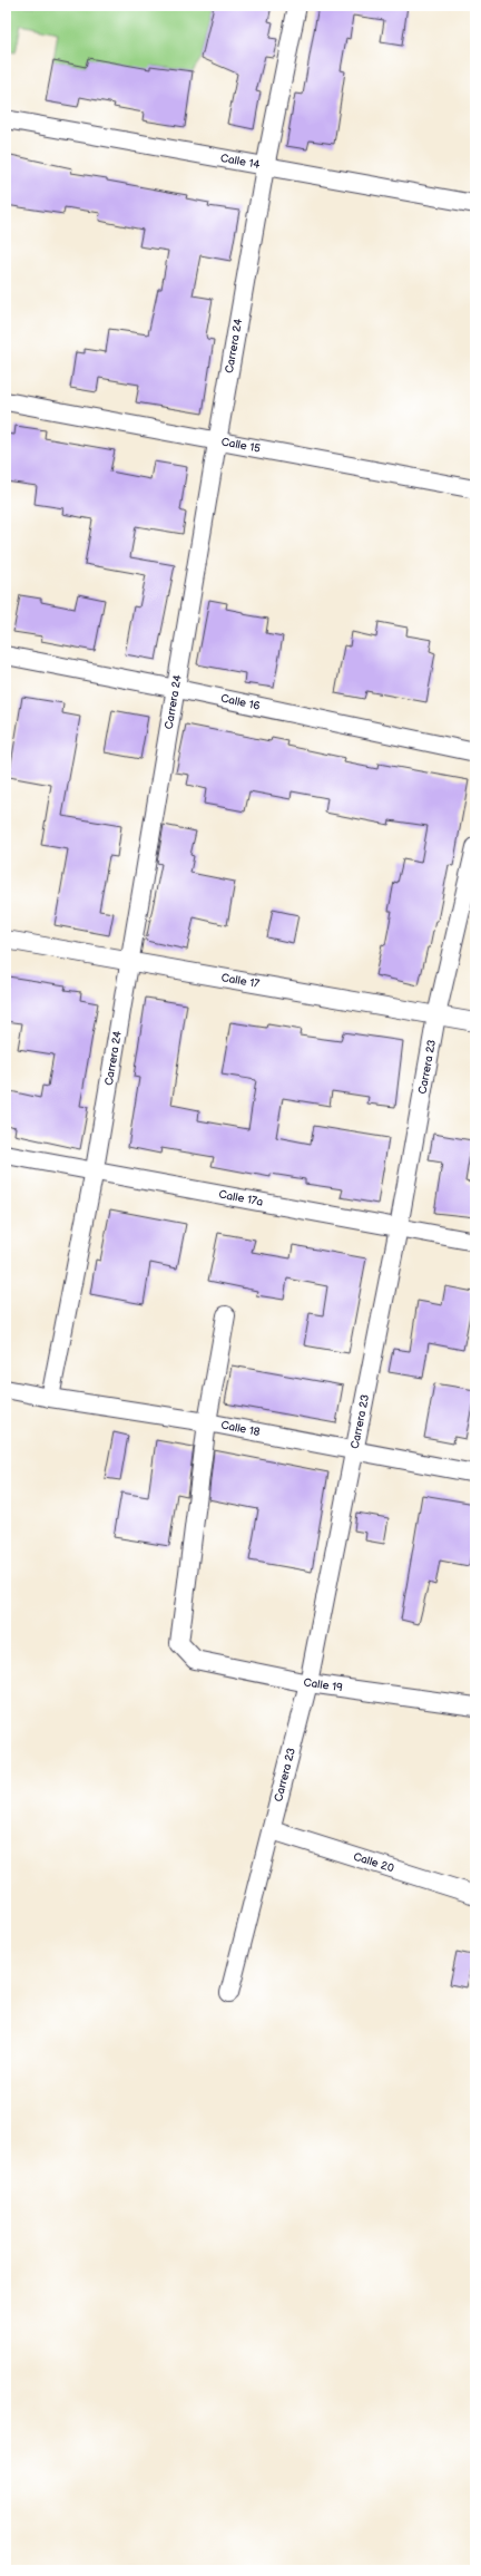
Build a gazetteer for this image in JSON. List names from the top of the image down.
{
  "streets": {
    "street": [
      "Calle 14",
      "Carrera 24",
      "Calle 15",
      "Calle 16",
      "Calle 17",
      "Carrera 23",
      "Calle 17a",
      "Calle 18",
      "Calle 19",
      "Calle 20"
    ]
  },
  "crossings": [
    ["Calle 14", "Carrera 24"],
    ["Carrera 24", "Calle 15"],
    ["Carrera 24", "Calle 16"],
    ["Carrera 24", "Calle 17"],
    ["Carrera 24", "Calle 17a"],
    ["Carrera 24", "Calle 18"],
    ["Calle 17", "Carrera 23"],
    ["Carrera 23", "Calle 17a"],
    ["Carrera 23", "Calle 18"],
    ["Carrera 23", "Calle 19"],
    ["Carrera 23", "Calle 20"],
    ["Calle 18", "Calle 19"]
  ]
}
